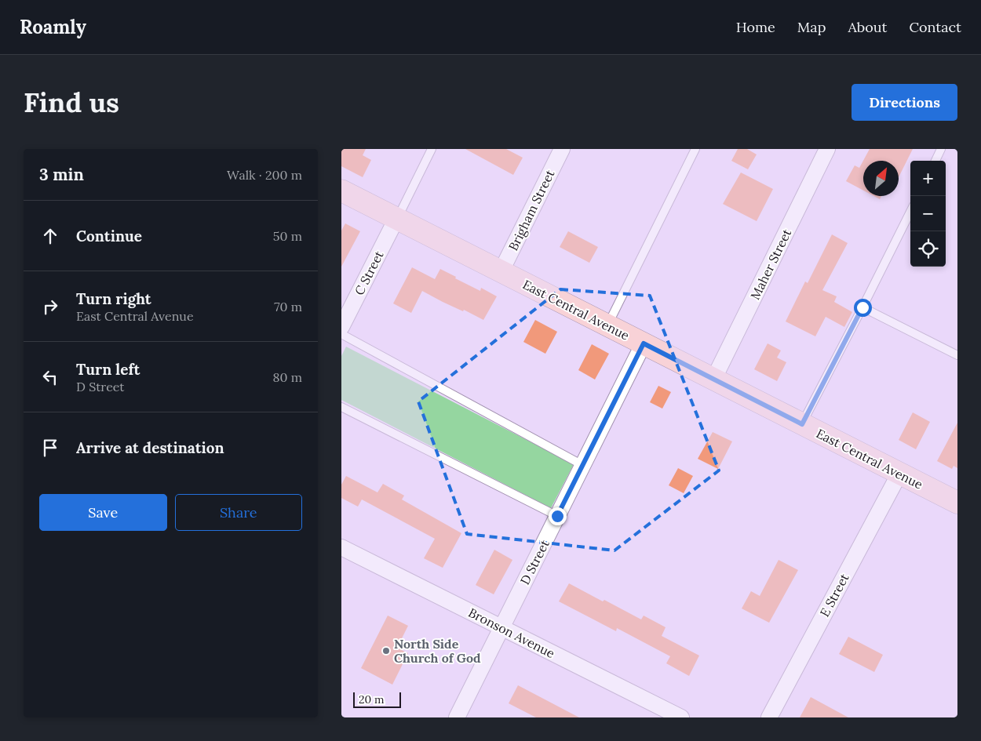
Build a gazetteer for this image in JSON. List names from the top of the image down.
{
  "streets": {
    "street": [
      "Brigham Street",
      "Maher Street",
      "C Street",
      "East Central Avenue",
      "D Street",
      "E Street",
      "Bronson Avenue"
    ]
  },
  "crossings": [
    ["Brigham Street", "East Central Avenue"],
    ["Maher Street", "East Central Avenue"],
    ["C Street", "East Central Avenue"],
    ["East Central Avenue", "D Street"],
    ["East Central Avenue", "E Street"],
    ["D Street", "Bronson Avenue"]
  ],
  "places": ["North Side Church of God"],
  "scale_bar": "20 m",
  "north": "top right",
  "page": {
    "header": "Roamly",
    "nav": [
      "Home",
      "Map",
      "About",
      "Contact"
    ],
    "buttons": [
      "Directions",
      ["Save", "Share"]
    ],
    "title": "Find us",
    "heading": ["3 min", "Walk · 200 m"],
    "map_buttons": ["+", "−"],
    "list": [
      ["Continue", "50 m"],
      ["Turn right", "East Central Avenue", "70 m"],
      ["Turn left", "D Street", "80 m"],
      "Arrive at destination"
    ],
    "scale": "20 m"
  }
}
